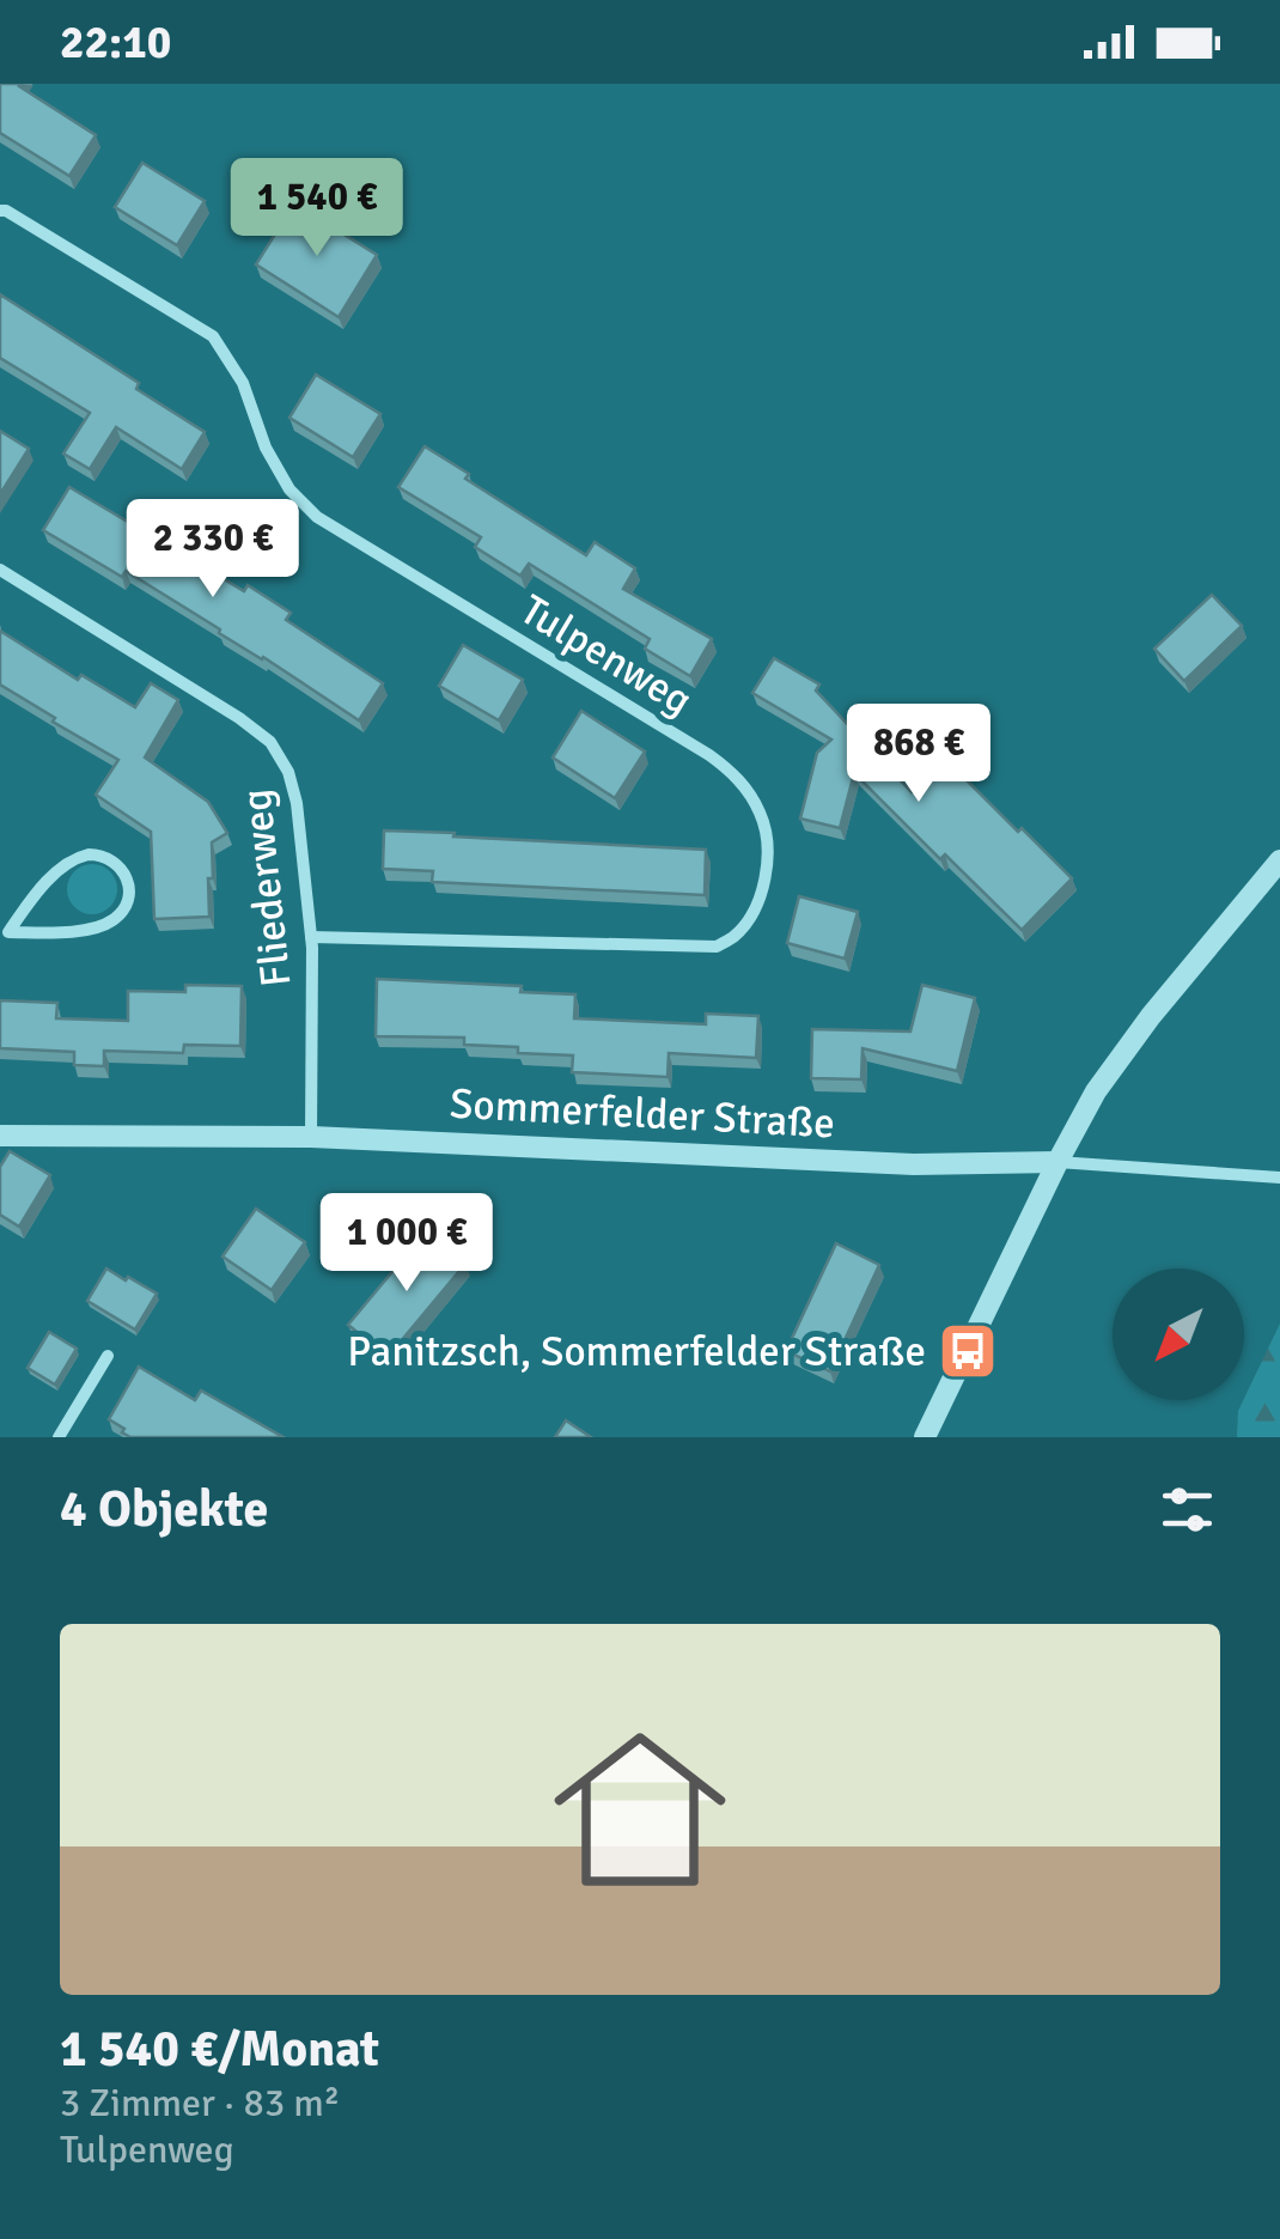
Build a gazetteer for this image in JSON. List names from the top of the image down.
{
  "streets": {
    "street": ["Tulpenweg", "Fliederweg", "Sommerfelder Straße"]
  },
  "crossings": [
    ["Tulpenweg", "Fliederweg"],
    ["Fliederweg", "Sommerfelder Straße"]
  ],
  "places": {
    "bus stop": ["Panitzsch, Sommerfelder Straße"]
  },
  "north": "bottom left",
  "page": {
    "status": "22:10",
    "price": [
      "1 540 €",
      "2 330 €",
      "868 €",
      "1 000 €"
    ],
    "heading": "4 Objekte",
    "list": [
      {
        "name": "1 540 €/Monat",
        "note": "3 Zimmer · 83 m² · Tulpenweg"
      }
    ]
  }
}
